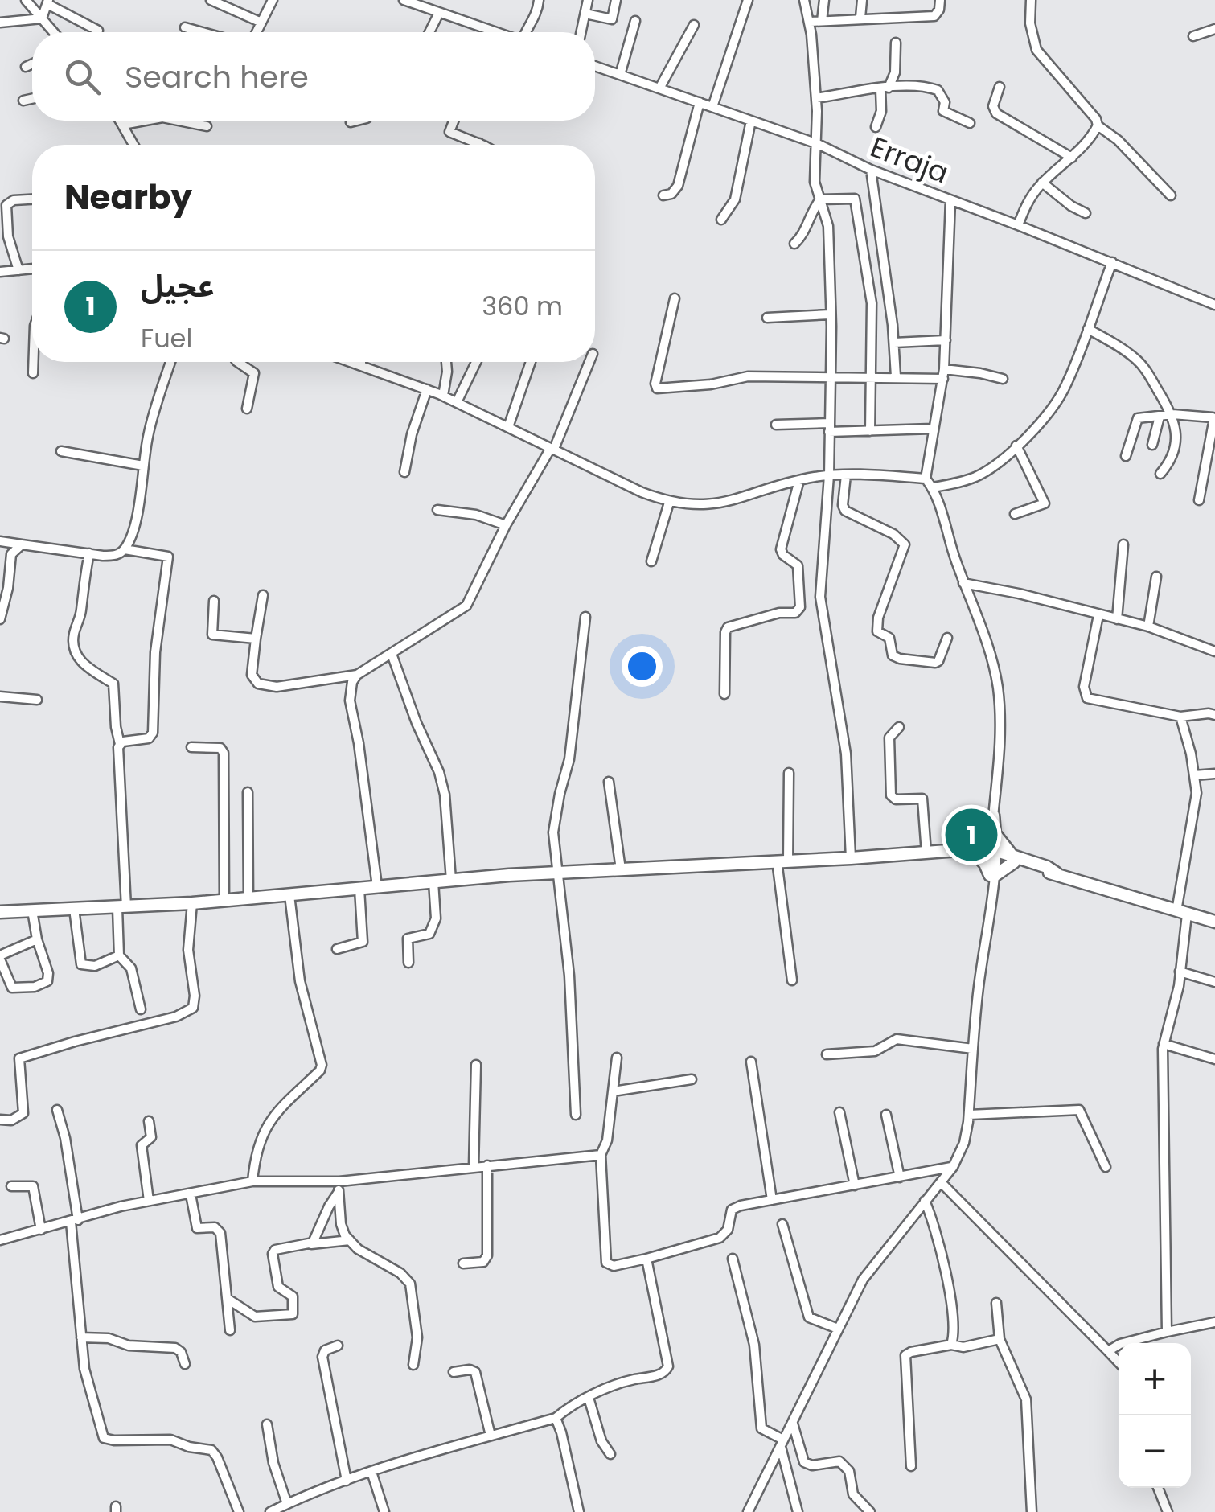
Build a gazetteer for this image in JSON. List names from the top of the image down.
{
  "streets": {
    "street": ["Erraja"]
  },
  "page": {
    "search": "Search here",
    "heading": "Nearby",
    "list": [
      {
        "mark": "1",
        "name": "عجيل",
        "note": "Fuel",
        "value": "360 m"
      }
    ],
    "pins": "1",
    "map_buttons": ["+", "−"]
  }
}
